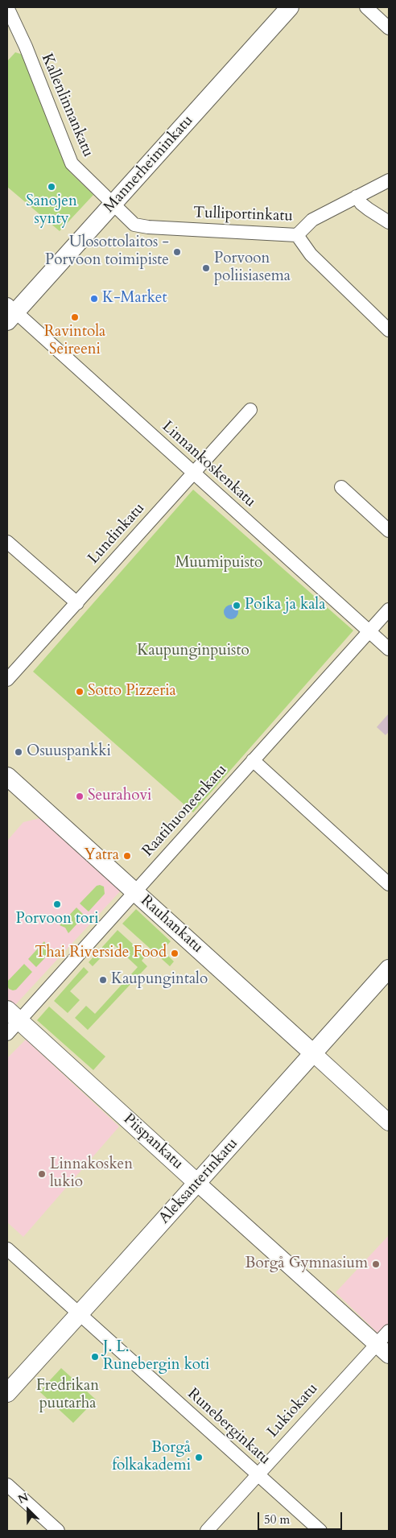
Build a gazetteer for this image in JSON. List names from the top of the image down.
{
  "streets": {
    "main road": [
      "Mannerheiminkatu",
      "Rauhankatu",
      "Piispankatu",
      "Aleksanterinkatu"
    ],
    "street": [
      "Kallenlinnankatu",
      "Tulliportinkatu",
      "Linnankoskenkatu",
      "Lundinkatu",
      "Raatihuoneenkatu",
      "Lukiokatu",
      "Runeberginkatu"
    ]
  },
  "crossings": [
    ["Kallenlinnankatu", "Mannerheiminkatu"],
    ["Kallenlinnankatu", "Tulliportinkatu"],
    ["Mannerheiminkatu", "Tulliportinkatu"],
    ["Mannerheiminkatu", "Linnankoskenkatu"],
    ["Linnankoskenkatu", "Lundinkatu"],
    ["Linnankoskenkatu", "Raatihuoneenkatu"],
    ["Raatihuoneenkatu", "Rauhankatu"],
    ["Raatihuoneenkatu", "Piispankatu"],
    ["Rauhankatu", "Aleksanterinkatu"],
    ["Piispankatu", "Aleksanterinkatu"],
    ["Piispankatu", "Lukiokatu"],
    ["Aleksanterinkatu", "Runeberginkatu"],
    ["Lukiokatu", "Runeberginkatu"]
  ],
  "parks": ["Muumipuisto", "Kaupunginpuisto", "Fredrikan puutarha"],
  "places": [
    "Sanojen synty",
    "Ulosottolaitos - Porvoon toimipiste",
    "Porvoon poliisiasema",
    "K-Market",
    "Ravintola Seireeni",
    "Poika ja kala",
    "Sotto Pizzeria",
    "Osuuspankki",
    "Seurahovi",
    "Yatra",
    "Porvoon tori",
    "Thai Riverside Food",
    "Kaupungintalo",
    "Linnakosken lukio",
    "Borgå Gymnasium",
    "J. L. Runebergin koti",
    "Borgå folkakademi"
  ],
  "scale_bar": "50 m",
  "north": "top left"
}
